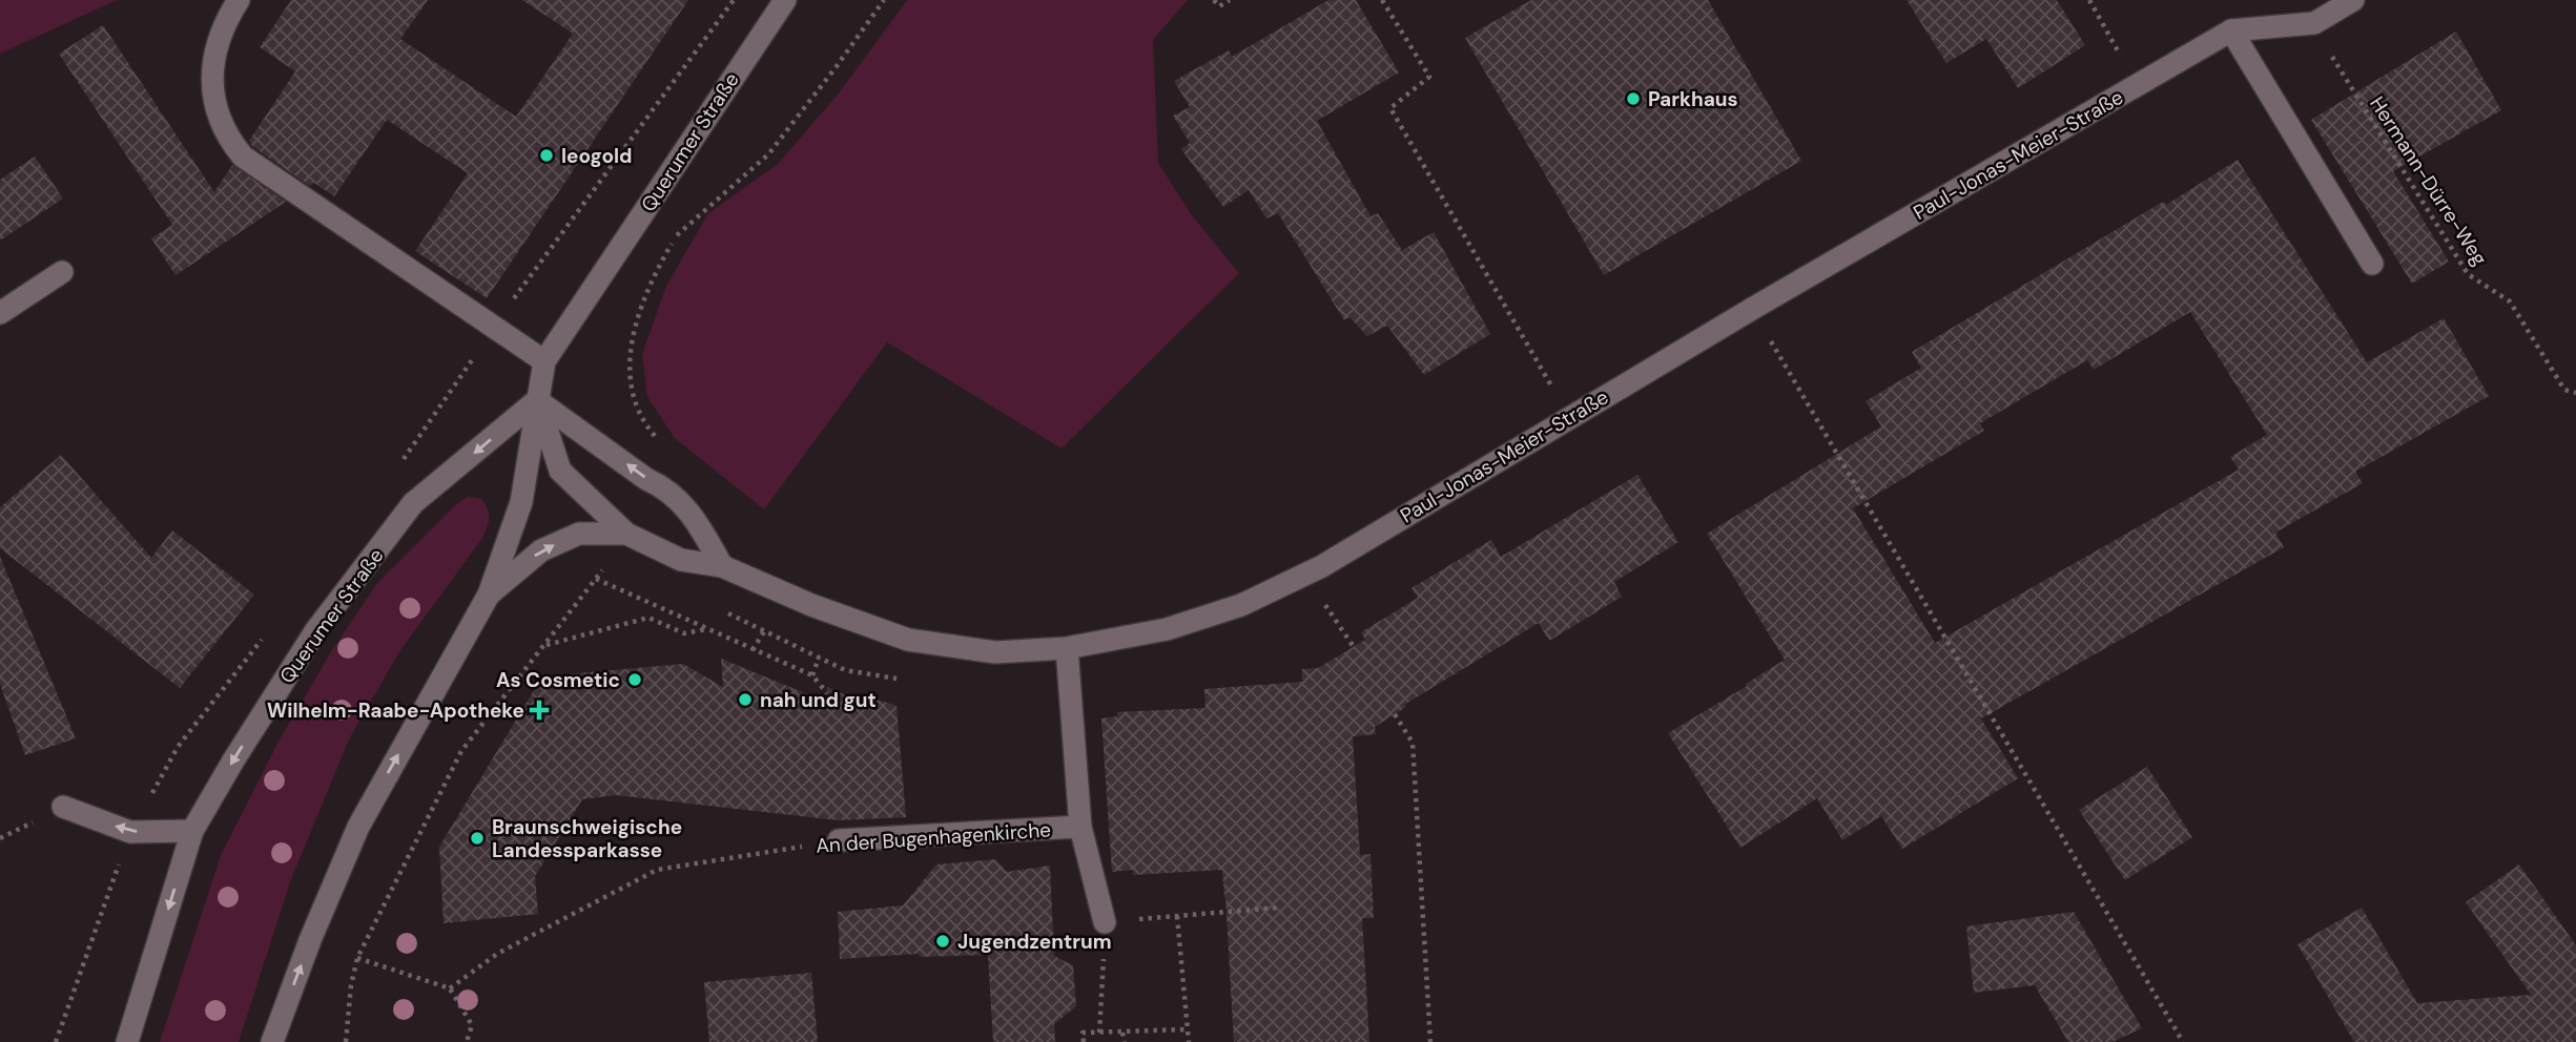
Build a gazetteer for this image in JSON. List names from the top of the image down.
{
  "streets": {
    "street": ["Querumer Straße", "Paul-Jonas-Meier-Straße", "An der Bugenhagenkirche"],
    "path": ["Hermann-Dürre-Weg"]
  },
  "crossings": [
    ["Querumer Straße", "Paul-Jonas-Meier-Straße"],
    ["Paul-Jonas-Meier-Straße", "An der Bugenhagenkirche"]
  ],
  "places": {
    "other": [
      "Parkhaus",
      "leogold",
      "As Cosmetic",
      "nah und gut",
      "Braunschweigische Landessparkasse",
      "Jugendzentrum"
    ],
    "health": ["Wilhelm-Raabe-Apotheke"]
  }
}
